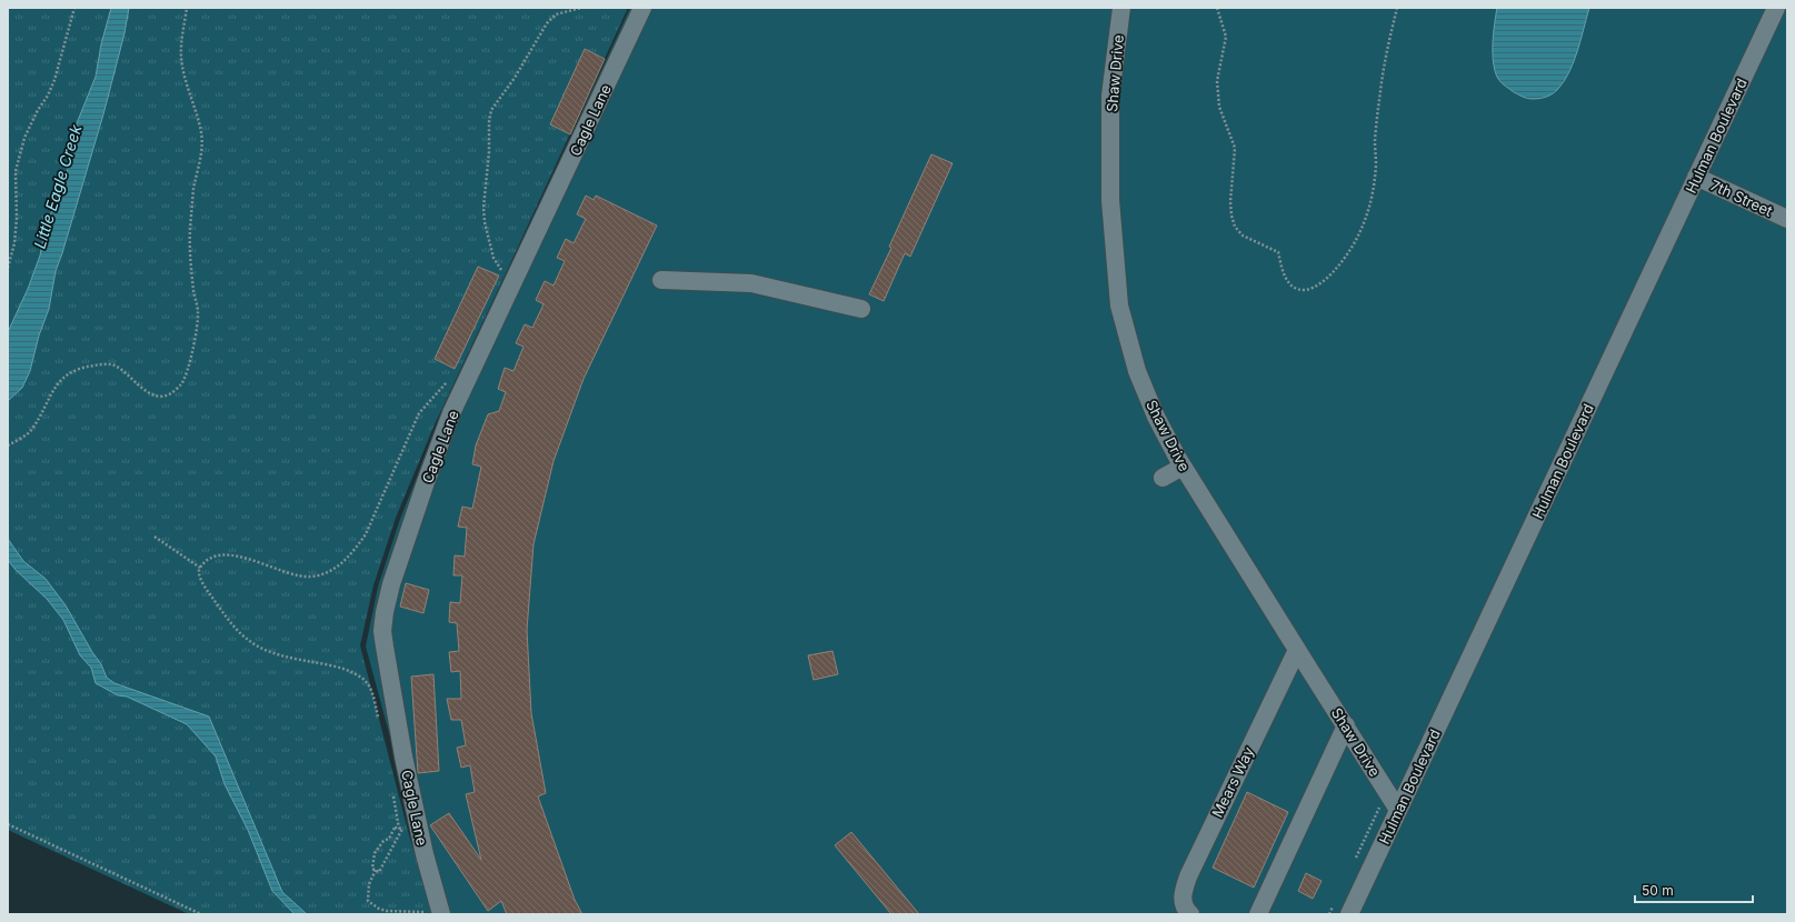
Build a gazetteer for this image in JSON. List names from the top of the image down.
{
  "streets": {
    "street": [
      "Shaw Drive",
      "Cagle Lane",
      "Hulman Boulevard",
      "7th Street",
      "Mears Way"
    ]
  },
  "crossings": [
    ["Shaw Drive", "Hulman Boulevard"],
    ["Shaw Drive", "Mears Way"],
    ["Hulman Boulevard", "7th Street"]
  ],
  "water": ["Little Eagle Creek"],
  "scale_bar": "50 m"
}
